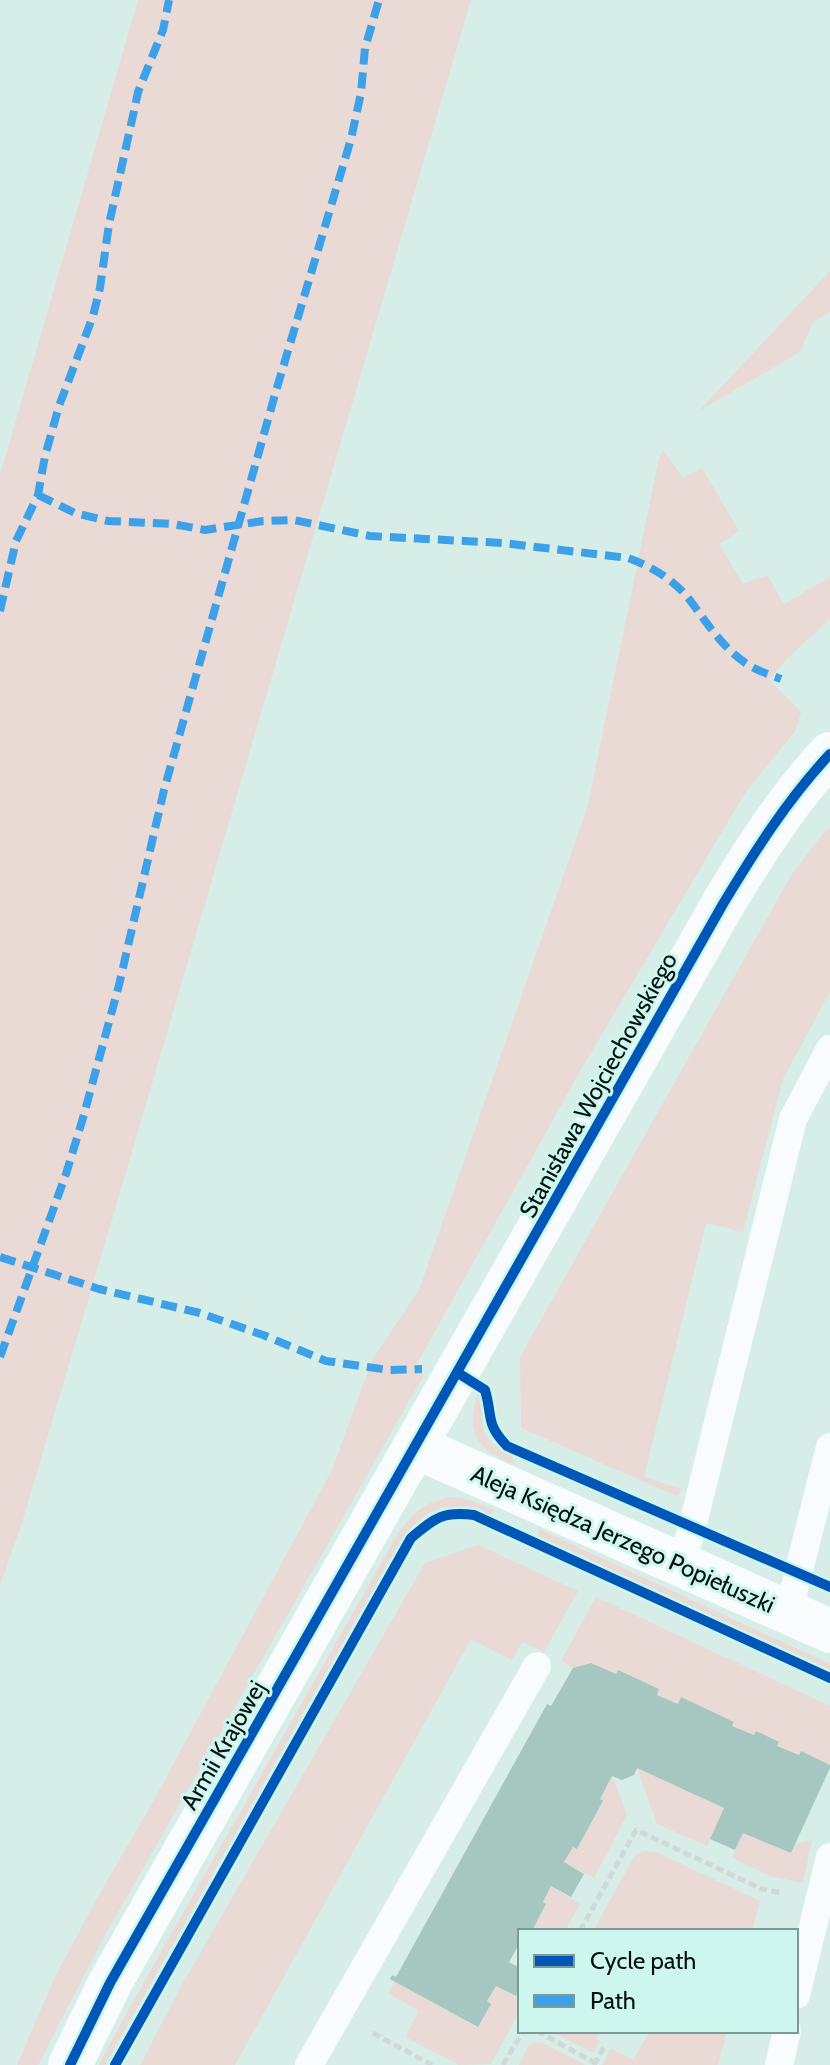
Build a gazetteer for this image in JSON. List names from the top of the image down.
{
  "streets": {
    "street": ["Stanisława Wojciechowskiego", "Aleja Księdza Jerzego Popiełuszki", "Armii Krajowej"]
  },
  "crossings": [
    ["Stanisława Wojciechowskiego", "Aleja Księdza Jerzego Popiełuszki"],
    ["Stanisława Wojciechowskiego", "Armii Krajowej"],
    ["Aleja Księdza Jerzego Popiełuszki", "Armii Krajowej"]
  ],
  "legend": ["Cycle path", "Path"]
}
